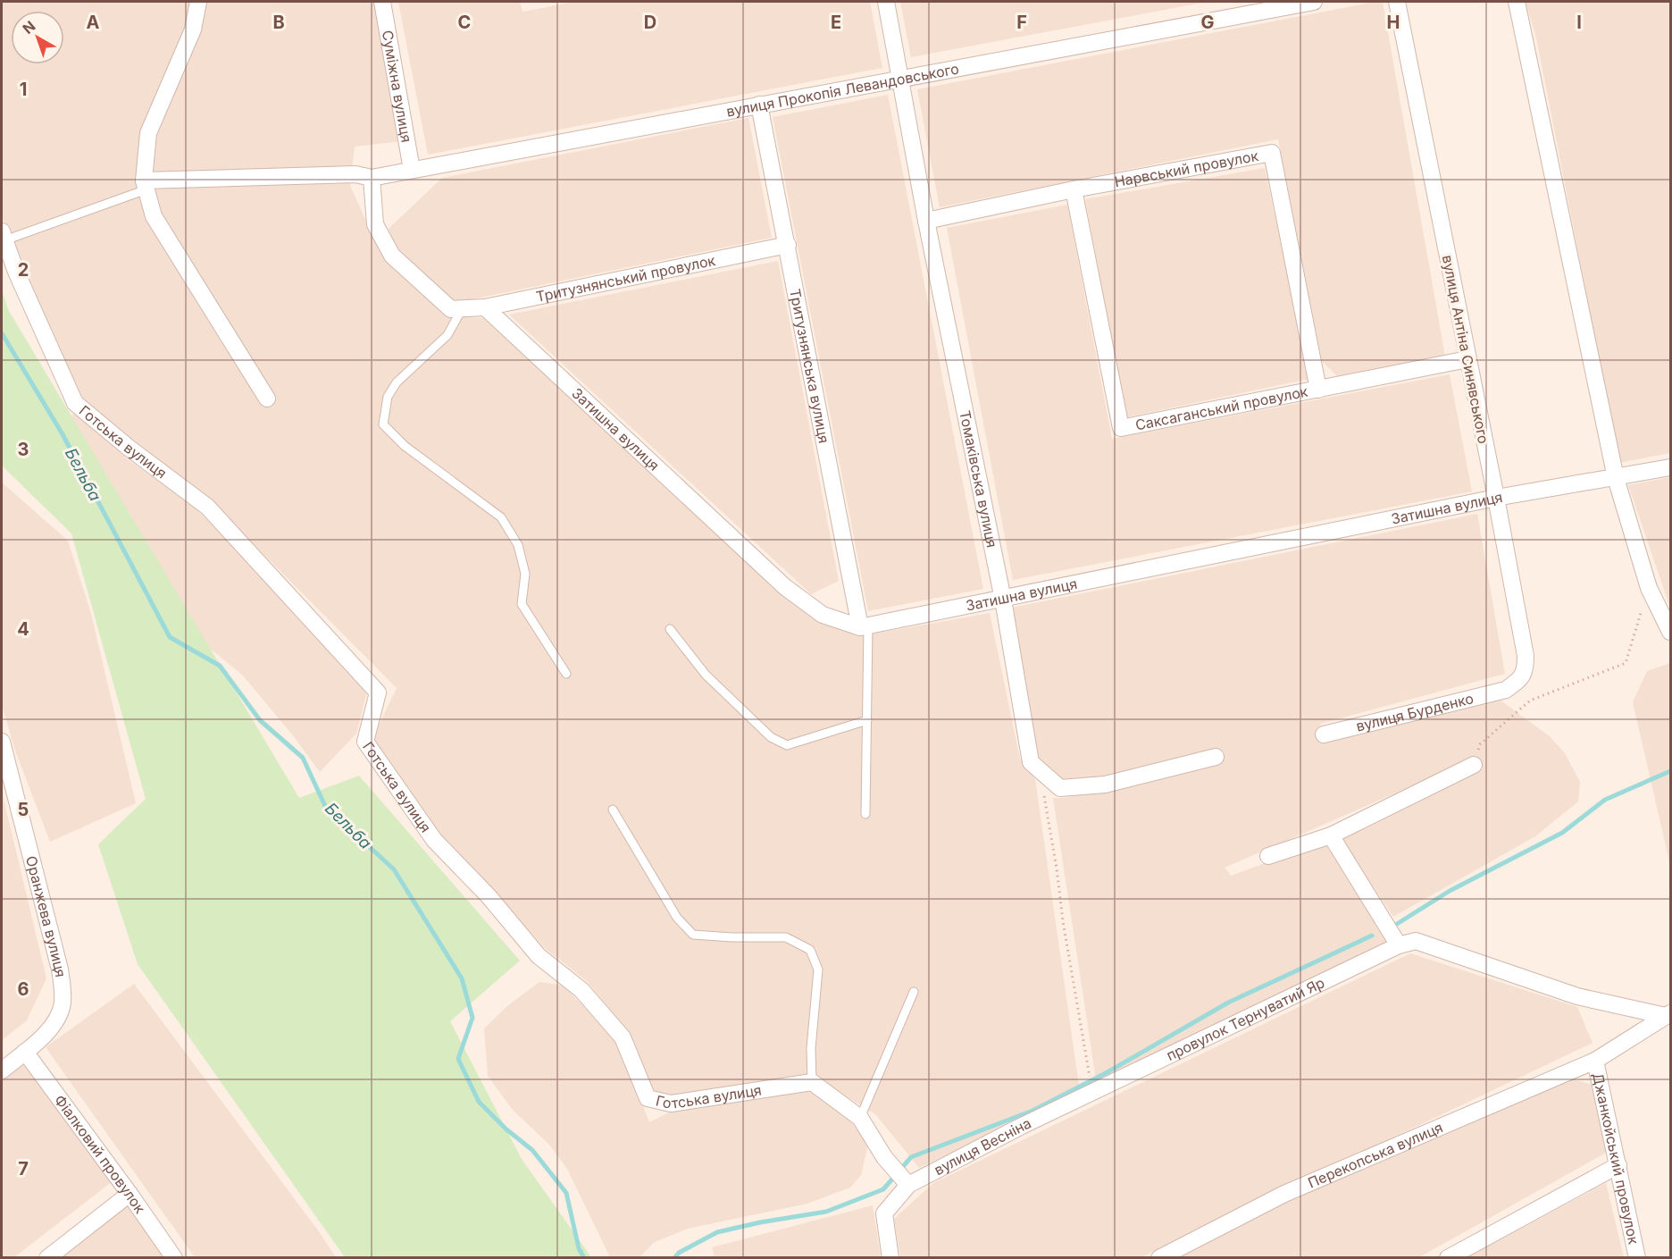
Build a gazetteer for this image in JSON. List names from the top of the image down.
{
  "streets": {
    "street": [
      "Суміжна вулиця",
      "вулиця Прокопія Левандовського",
      "Нарвський провулок",
      "Тритузнянський провулок",
      "вулиця Антіна Синявського",
      "Тритузнянська вулиця",
      "Саксаганський провулок",
      "Затишна вулиця",
      "Готська вулиця",
      "Томаківська вулиця",
      "вулиця Бурденко",
      "Оранжева вулиця",
      "провулок Тернуватий Яр",
      "вулиця Весніна",
      "Фіалковий провулок",
      "Перекопська вулиця",
      "Джанкойський провулок"
    ]
  },
  "crossings": [
    ["Суміжна вулиця", "вулиця Прокопія Левандовського"],
    ["вулиця Прокопія Левандовського", "Тритузнянська вулиця"],
    ["вулиця Прокопія Левандовського", "Томаківська вулиця"],
    ["Нарвський провулок", "Саксаганський провулок"],
    ["Нарвський провулок", "Томаківська вулиця"],
    ["Тритузнянський провулок", "Тритузнянська вулиця"],
    ["Тритузнянський провулок", "Затишна вулиця"],
    ["вулиця Антіна Синявського", "Саксаганський провулок"],
    ["вулиця Антіна Синявського", "Затишна вулиця"],
    ["вулиця Антіна Синявського", "вулиця Бурденко"],
    ["Тритузнянська вулиця", "Затишна вулиця"],
    ["Затишна вулиця", "Томаківська вулиця"],
    ["Оранжева вулиця", "Фіалковий провулок"],
    ["провулок Тернуватий Яр", "вулиця Весніна"],
    ["провулок Тернуватий Яр", "Перекопська вулиця"],
    ["Перекопська вулиця", "Джанкойський провулок"]
  ],
  "water": ["Бельба"],
  "north": "top left",
  "grid": {
    "columns": [
      "A",
      "B",
      "C",
      "D",
      "E",
      "F",
      "G",
      "H",
      "I"
    ],
    "rows": [
      "1",
      "2",
      "3",
      "4",
      "5",
      "6",
      "7"
    ]
  }
}
